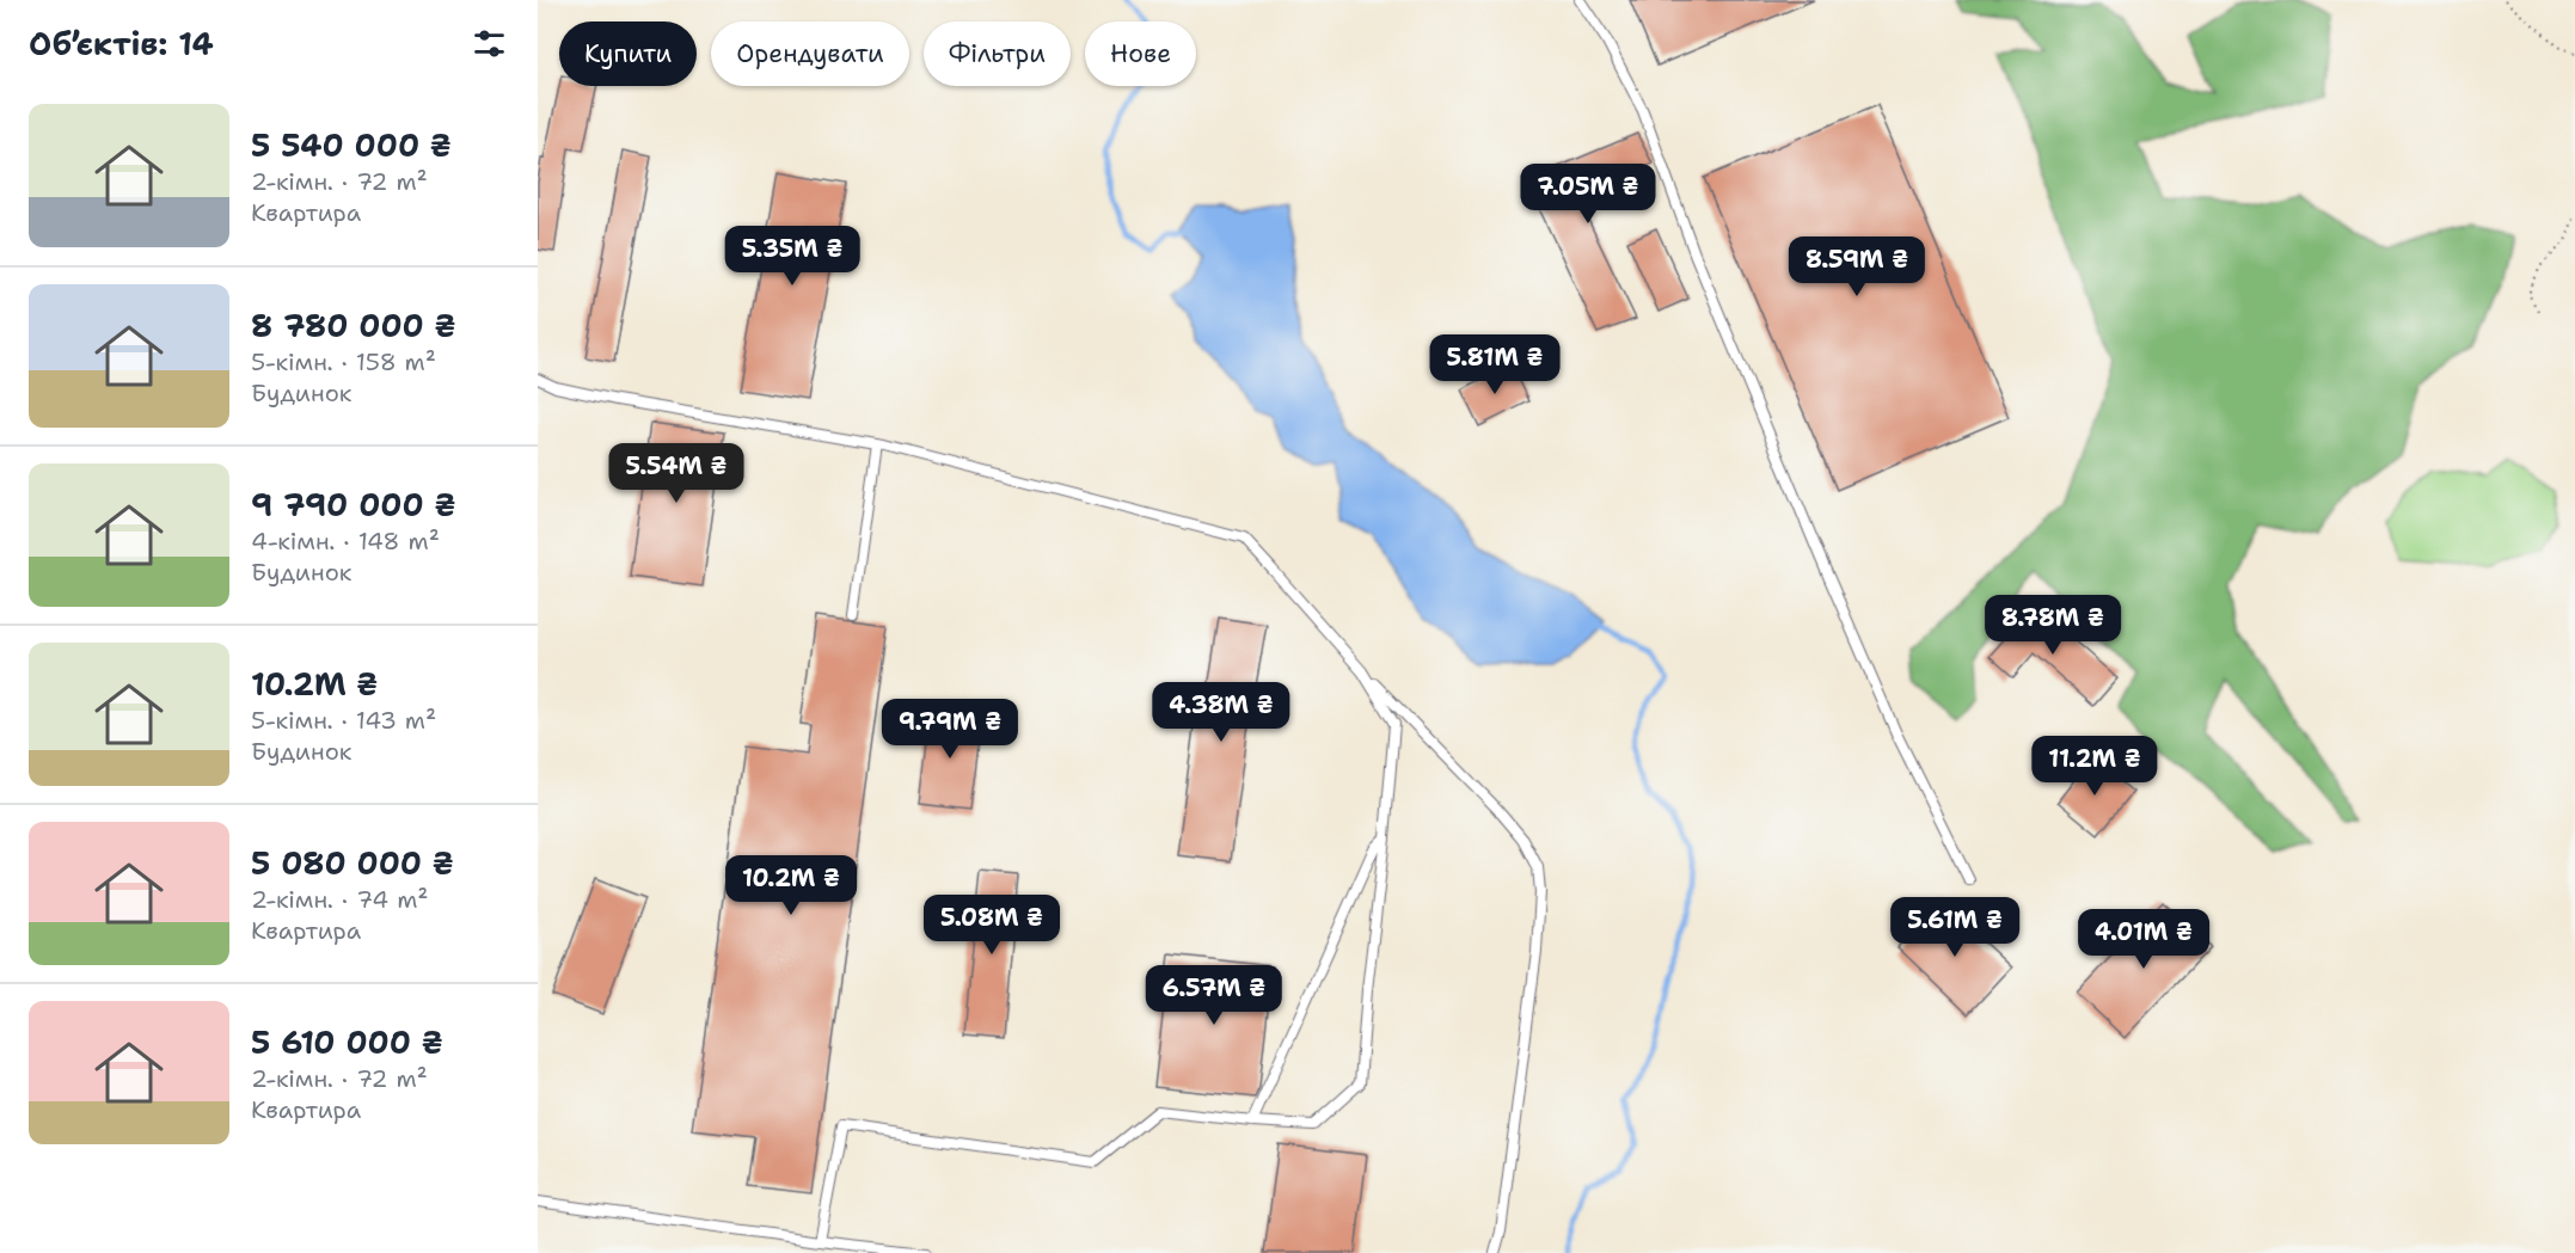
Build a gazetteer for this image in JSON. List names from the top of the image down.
{
  "page": {
    "heading": "Об’єктів: 14",
    "chip": [
      "Купити",
      "Орендувати",
      "Фільтри",
      "Нове"
    ],
    "list": [
      {
        "name": "5 540 000 ₴",
        "note": "2-кімн. · 72 m² · Квартира"
      },
      {
        "name": "8 780 000 ₴",
        "note": "5-кімн. · 158 m² · Будинок"
      },
      {
        "name": "9 790 000 ₴",
        "note": "4-кімн. · 148 m² · Будинок"
      },
      {
        "name": "10.2M ₴",
        "note": "5-кімн. · 143 m² · Будинок"
      },
      {
        "name": "5 080 000 ₴",
        "note": "2-кімн. · 74 m² · Квартира"
      },
      {
        "name": "5 610 000 ₴",
        "note": "2-кімн. · 72 m² · Квартира"
      }
    ],
    "price": [
      "7.05M ₴",
      "5.35M ₴",
      "8.59M ₴",
      "5.81M ₴",
      "5.54M ₴",
      "8.78M ₴",
      "4.38M ₴",
      "9.79M ₴",
      "11.2M ₴",
      "10.2M ₴",
      "5.08M ₴",
      "5.61M ₴",
      "4.01M ₴",
      "6.57M ₴"
    ]
  }
}
